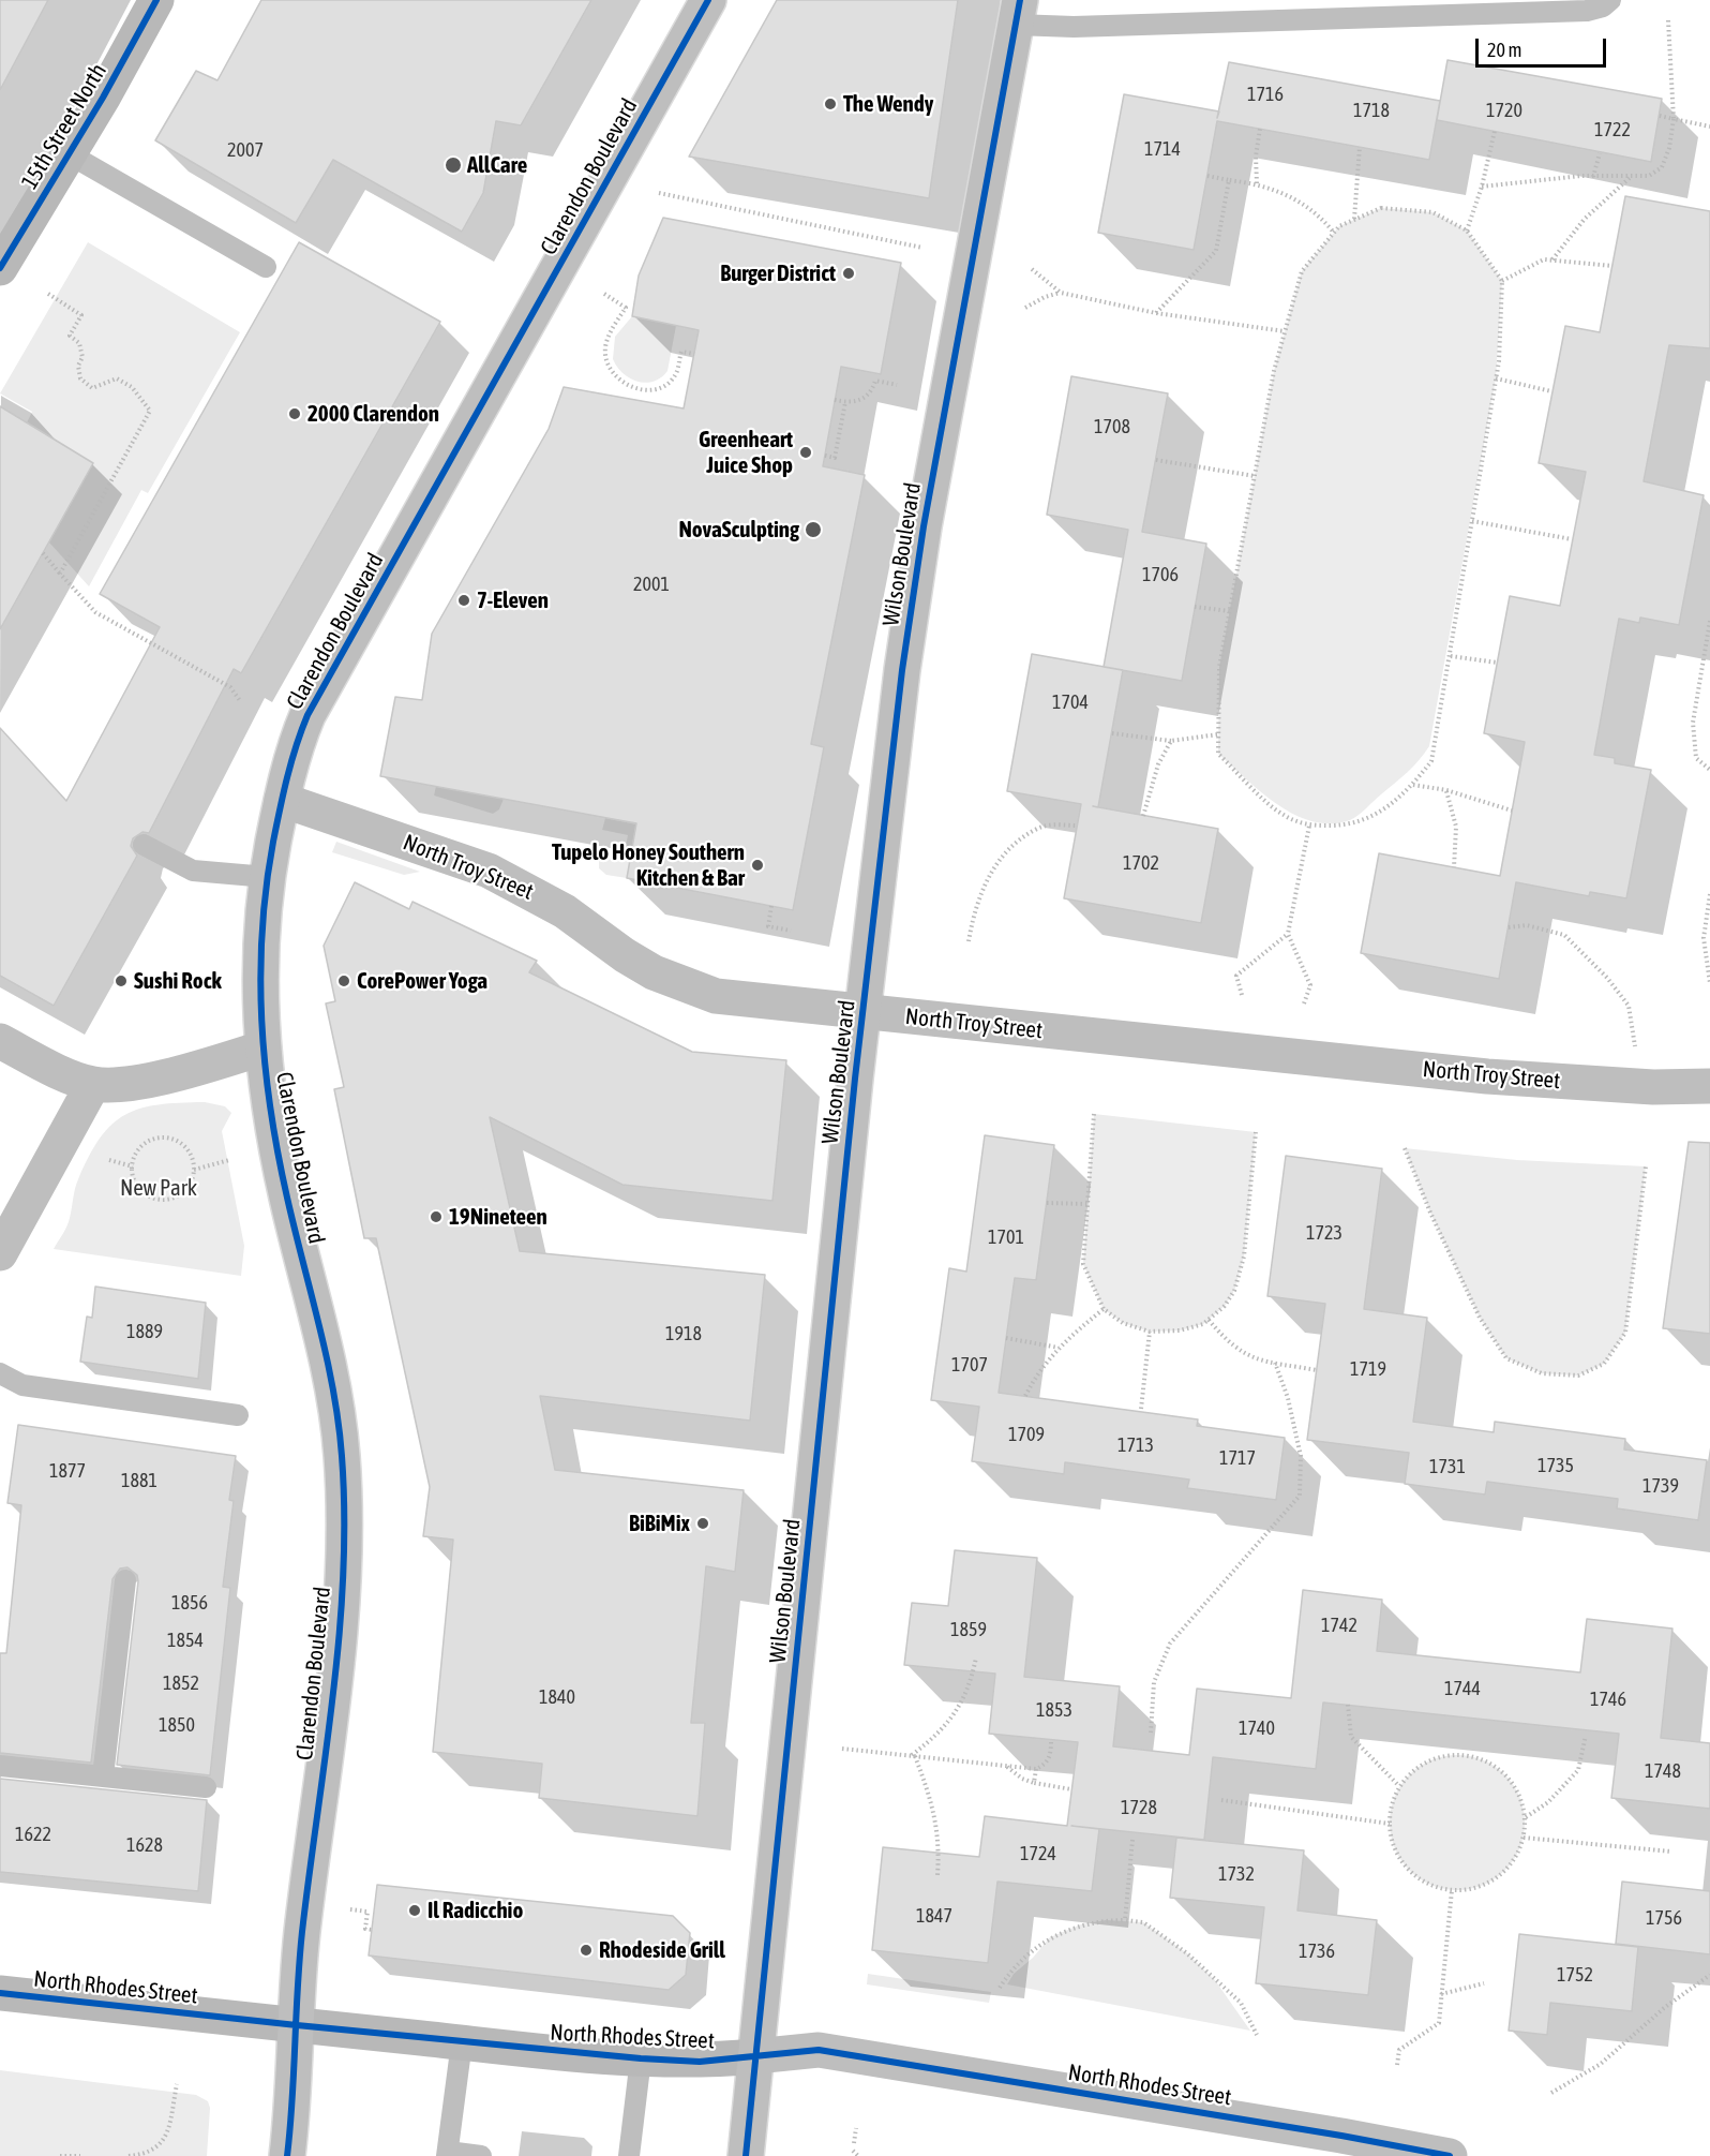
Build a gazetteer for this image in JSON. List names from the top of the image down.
{
  "streets": {
    "main road": [
      "Clarendon Boulevard",
      "Wilson Boulevard",
      "North Troy Street",
      "North Rhodes Street"
    ],
    "street": ["15th Street North"]
  },
  "crossings": [
    ["Clarendon Boulevard", "North Troy Street"],
    ["Clarendon Boulevard", "North Rhodes Street"],
    ["Wilson Boulevard", "North Troy Street"],
    ["Wilson Boulevard", "North Rhodes Street"]
  ],
  "parks": ["New Park"],
  "places": [
    "The Wendy",
    "AllCare",
    "Burger District",
    "2000 Clarendon",
    "Greenheart Juice Shop",
    "NovaSculpting",
    "7-Eleven",
    "Tupelo Honey Southern Kitchen & Bar",
    "Sushi Rock",
    "CorePower Yoga",
    "19Nineteen",
    "BiBiMix",
    "Il Radicchio",
    "Rhodeside Grill"
  ],
  "house_numbers": [
    "1716",
    "1718",
    "1720",
    "1722",
    "1714",
    "2007",
    "1708",
    "1706",
    "2001",
    "1704",
    "1702",
    "1723",
    "1701",
    "1889",
    "1918",
    "1707",
    "1719",
    "1709",
    "1713",
    "1717",
    "1735",
    "1731",
    "1877",
    "1881",
    "1739",
    "1856",
    "1742",
    "1859",
    "1854",
    "1852",
    "1744",
    "1840",
    "1746",
    "1853",
    "1850",
    "1740",
    "1748",
    "1728",
    "1622",
    "1628",
    "1724",
    "1732",
    "1847",
    "1756",
    "1736",
    "1752"
  ],
  "scale_bar": "20 m"
}
